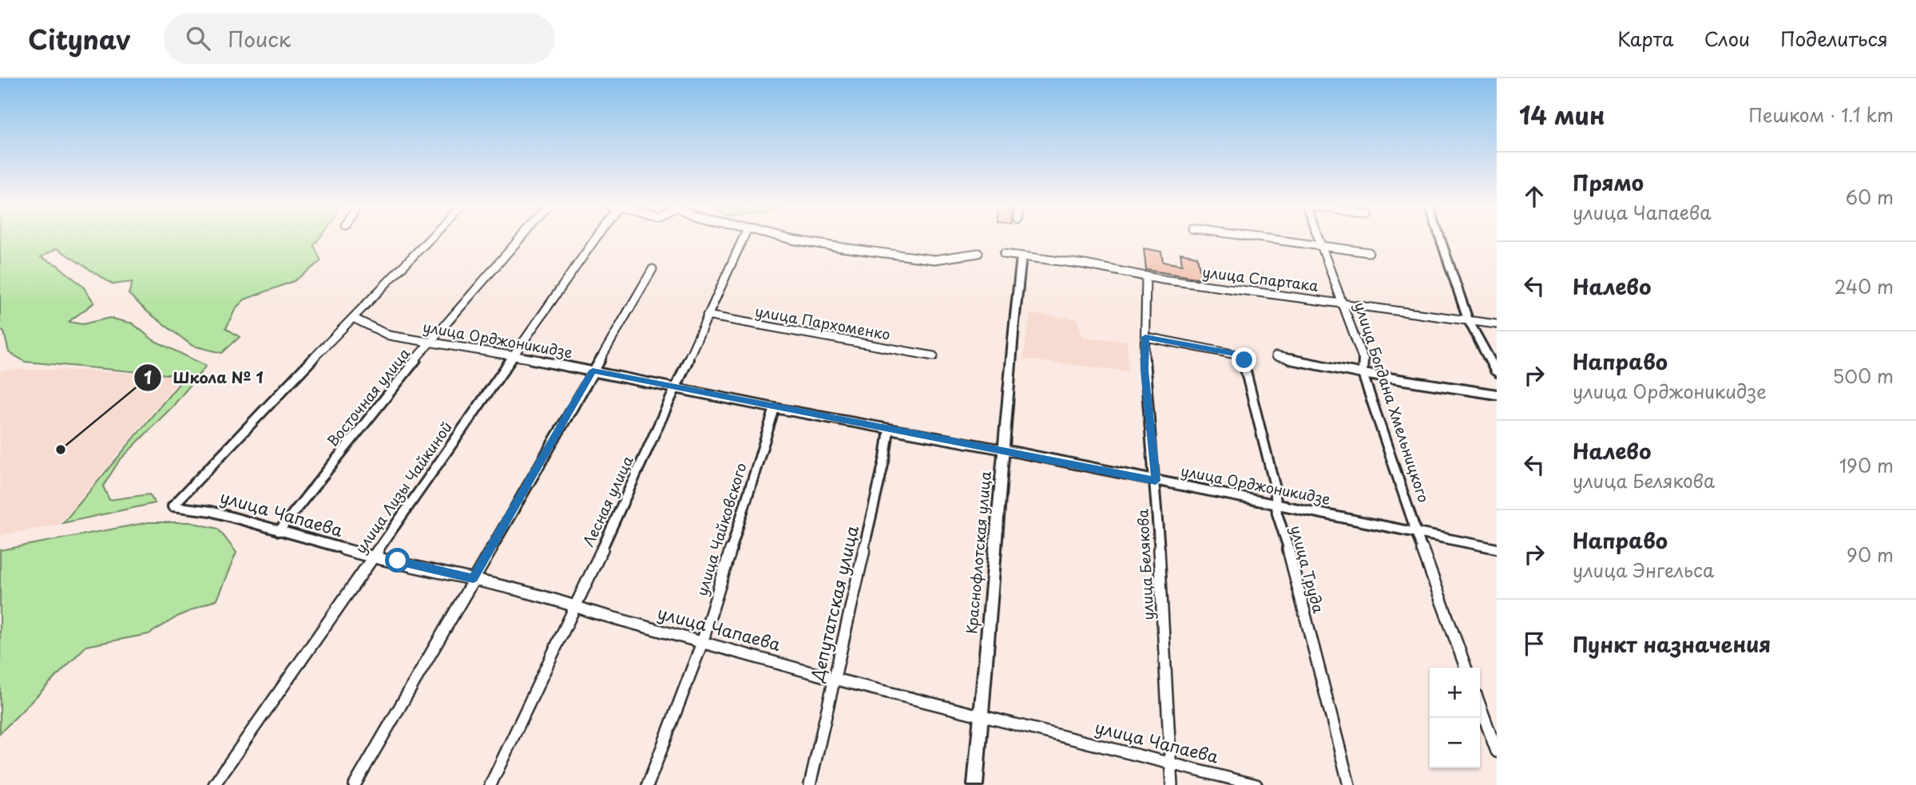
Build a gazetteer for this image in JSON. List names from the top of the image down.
{
  "streets": {
    "street": [
      "улица Спартака",
      "улица Пархоменко",
      "улица Орджоникидзе",
      "Восточная улица",
      "улица Богдана Хмельницкого",
      "улица Лизы Чайкиной",
      "Лесная улица",
      "улица Чапаева",
      "улица Чайковского",
      "Краснофлотская улица",
      "улица Белякова",
      "улица Труда",
      "Депутатская улица"
    ]
  },
  "crossings": [
    ["улица Спартака", "улица Богдана Хмельницкого"],
    ["улица Спартака", "Краснофлотская улица"],
    ["улица Спартака", "улица Белякова"],
    ["улица Пархоменко", "Лесная улица"],
    ["улица Орджоникидзе", "Восточная улица"],
    ["улица Орджоникидзе", "улица Богдана Хмельницкого"],
    ["улица Орджоникидзе", "улица Лизы Чайкиной"],
    ["улица Орджоникидзе", "Лесная улица"],
    ["улица Орджоникидзе", "улица Чапаева"],
    ["улица Орджоникидзе", "улица Чайковского"],
    ["улица Орджоникидзе", "Краснофлотская улица"],
    ["улица Орджоникидзе", "улица Белякова"],
    ["улица Орджоникидзе", "улица Труда"],
    ["улица Орджоникидзе", "Депутатская улица"],
    ["Восточная улица", "улица Чапаева"],
    ["улица Лизы Чайкиной", "улица Чапаева"],
    ["Лесная улица", "улица Чапаева"],
    ["улица Чапаева", "улица Чайковского"],
    ["улица Чапаева", "Краснофлотская улица"],
    ["улица Чапаева", "улица Белякова"],
    ["улица Чапаева", "Депутатская улица"],
    ["улица Белякова", "улица Труда"]
  ],
  "places": ["Школа № 1"],
  "page": {
    "header": "Citynav",
    "search": "Поиск",
    "nav": ["Карта", "Слои", "Поделиться"],
    "heading": ["14 мин", "Пешком · 1.1 km"],
    "list": [
      ["Прямо", "улица Чапаева", "60 m"],
      ["Налево", "240 m"],
      ["Направо", "улица Орджоникидзе", "500 m"],
      ["Налево", "улица Белякова", "190 m"],
      ["Направо", "улица Энгельса", "90 m"],
      "Пункт назначения"
    ],
    "map_buttons": ["+", "−"]
  }
}
